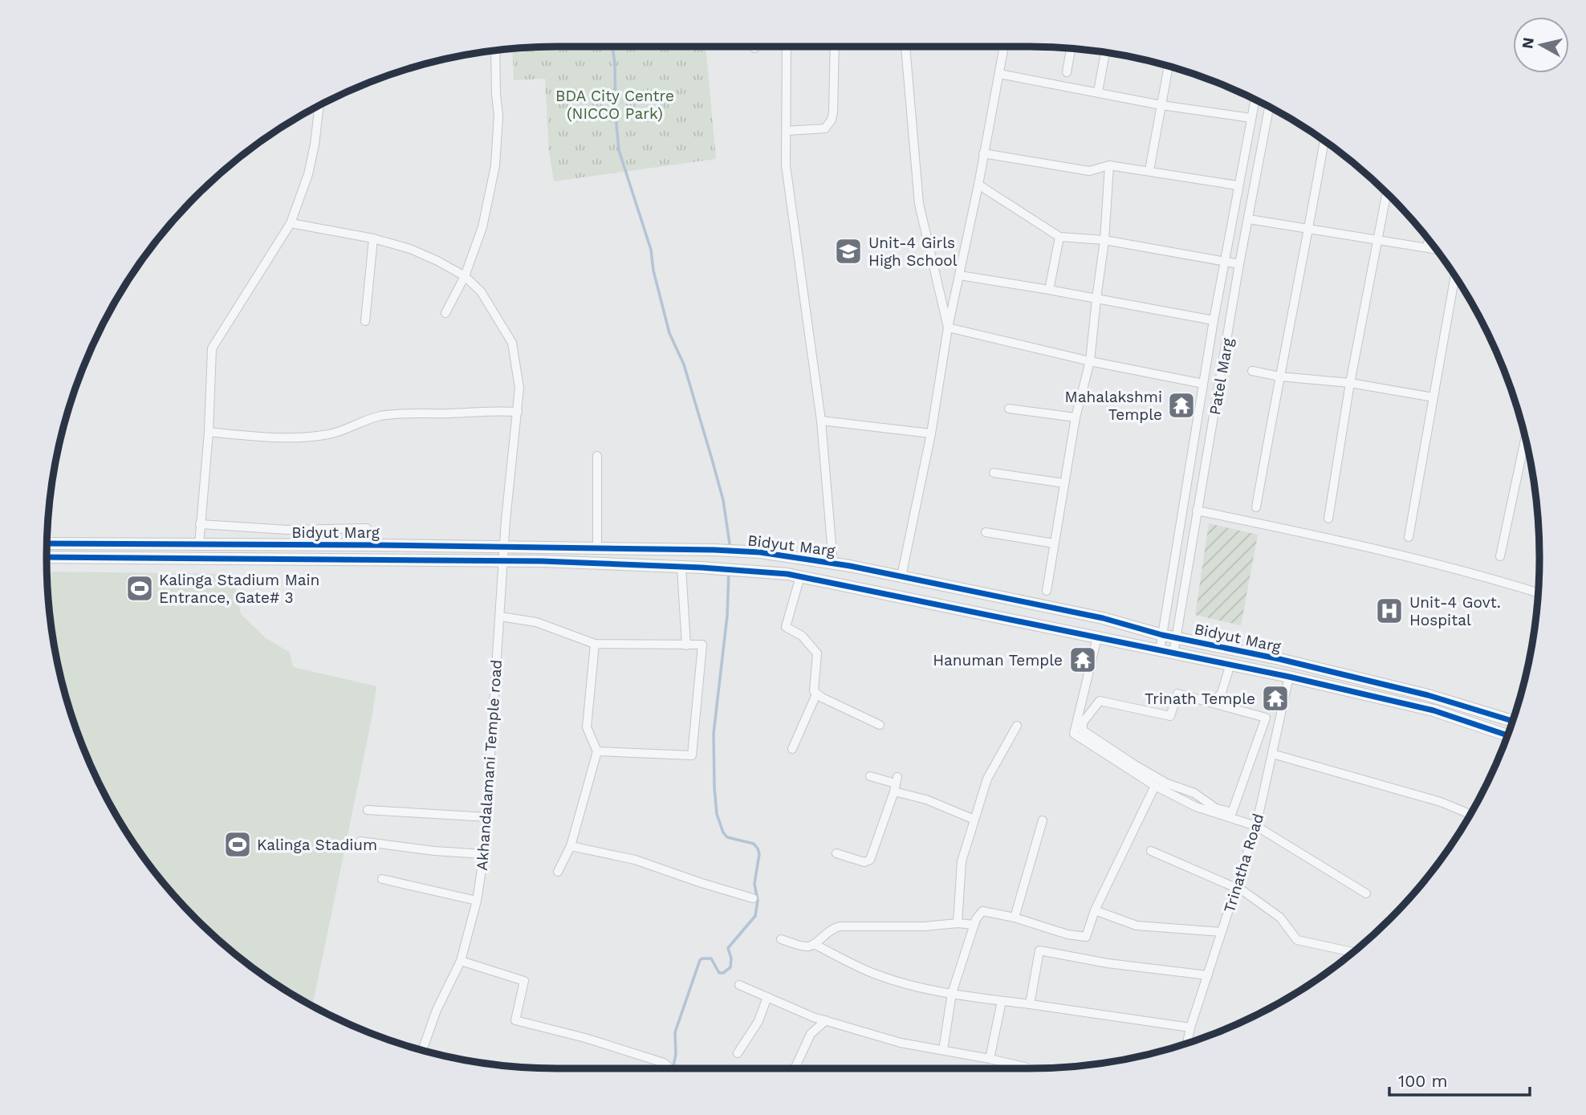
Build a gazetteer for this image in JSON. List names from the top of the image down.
{
  "streets": {
    "main road": ["Bidyut Marg"],
    "street": ["Patel Marg", "Akhandalamani Temple road", "Trinatha Road"]
  },
  "crossings": [
    ["Patel Marg", "Bidyut Marg"],
    ["Bidyut Marg", "Akhandalamani Temple road"],
    ["Bidyut Marg", "Trinatha Road"]
  ],
  "parks": ["BDA City Centre (NICCO Park)"],
  "places": {
    "school or university": ["Unit-4 Girls High School"],
    "temple": ["Mahalakshmi Temple", "Hanuman Temple", "Trinath Temple"],
    "sports": ["Kalinga Stadium Main Entrance, Gate# 3", "Kalinga Stadium"],
    "hospital": ["Unit-4 Govt. Hospital"]
  },
  "scale_bar": "100 m",
  "north": "left"
}
